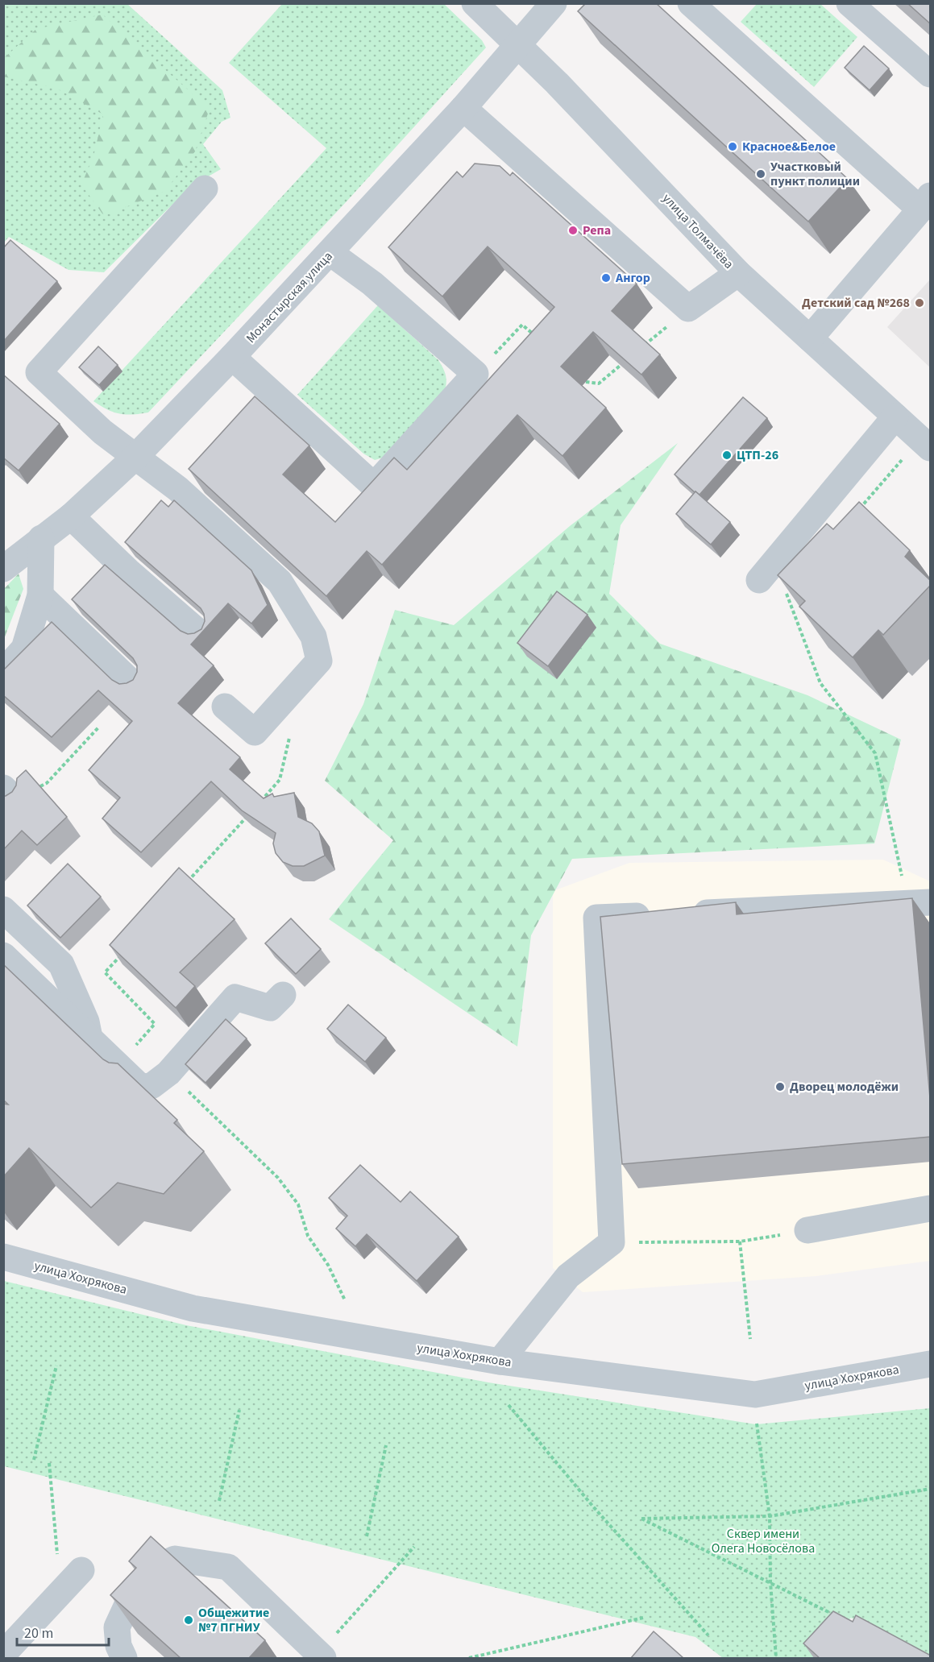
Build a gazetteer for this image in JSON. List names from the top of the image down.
{
  "streets": {
    "street": ["улица Толмачёва", "Монастырская улица", "улица Хохрякова"]
  },
  "crossings": [
    ["улица Толмачёва", "Монастырская улица"]
  ],
  "parks": ["Сквер имени Олега Новосёлова"],
  "places": [
    "Красное&Белое",
    "Участковый пункт полиции",
    "Репа",
    "Ангор",
    "Детский сад №268",
    "ЦТП-26",
    "Дворец молодёжи",
    "Общежитие №7 ПГНИУ"
  ],
  "scale_bar": "20 m"
}
